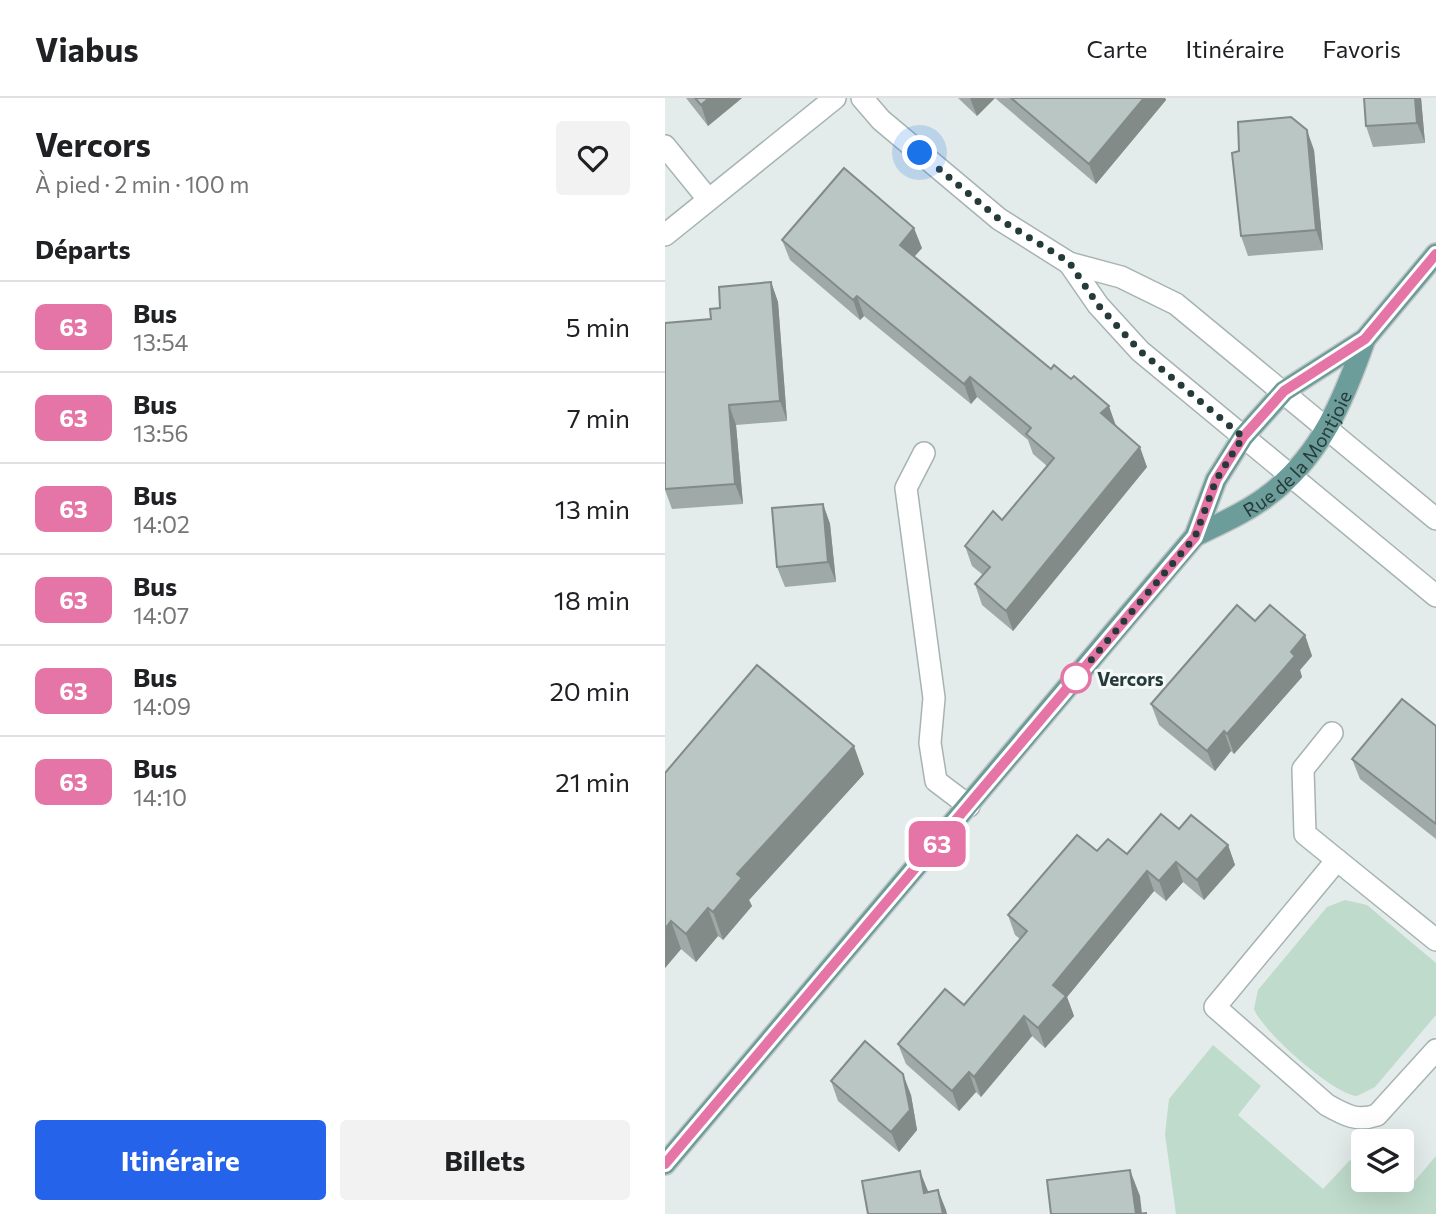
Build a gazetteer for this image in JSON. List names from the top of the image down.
{
  "streets": {
    "main road": ["Rue de la Montjoie"]
  },
  "places": ["Vercors"],
  "lines": ["bus line 63"],
  "page": {
    "header": "Viabus",
    "nav": ["Carte", "Itinéraire", "Favoris"],
    "heading": [
      ["Vercors", "À pied · 2 min · 100 m"],
      "Départs"
    ],
    "on_map": "63",
    "list": [
      {
        "mark": "63",
        "name": "Bus",
        "note": "13:54",
        "value": "5 min"
      },
      {
        "mark": "63",
        "name": "Bus",
        "note": "13:56",
        "value": "7 min"
      },
      {
        "mark": "63",
        "name": "Bus",
        "note": "14:02",
        "value": "13 min"
      },
      {
        "mark": "63",
        "name": "Bus",
        "note": "14:07",
        "value": "18 min"
      },
      {
        "mark": "63",
        "name": "Bus",
        "note": "14:09",
        "value": "20 min"
      },
      {
        "mark": "63",
        "name": "Bus",
        "note": "14:10",
        "value": "21 min"
      }
    ],
    "buttons": ["Itinéraire", "Billets"]
  }
}
